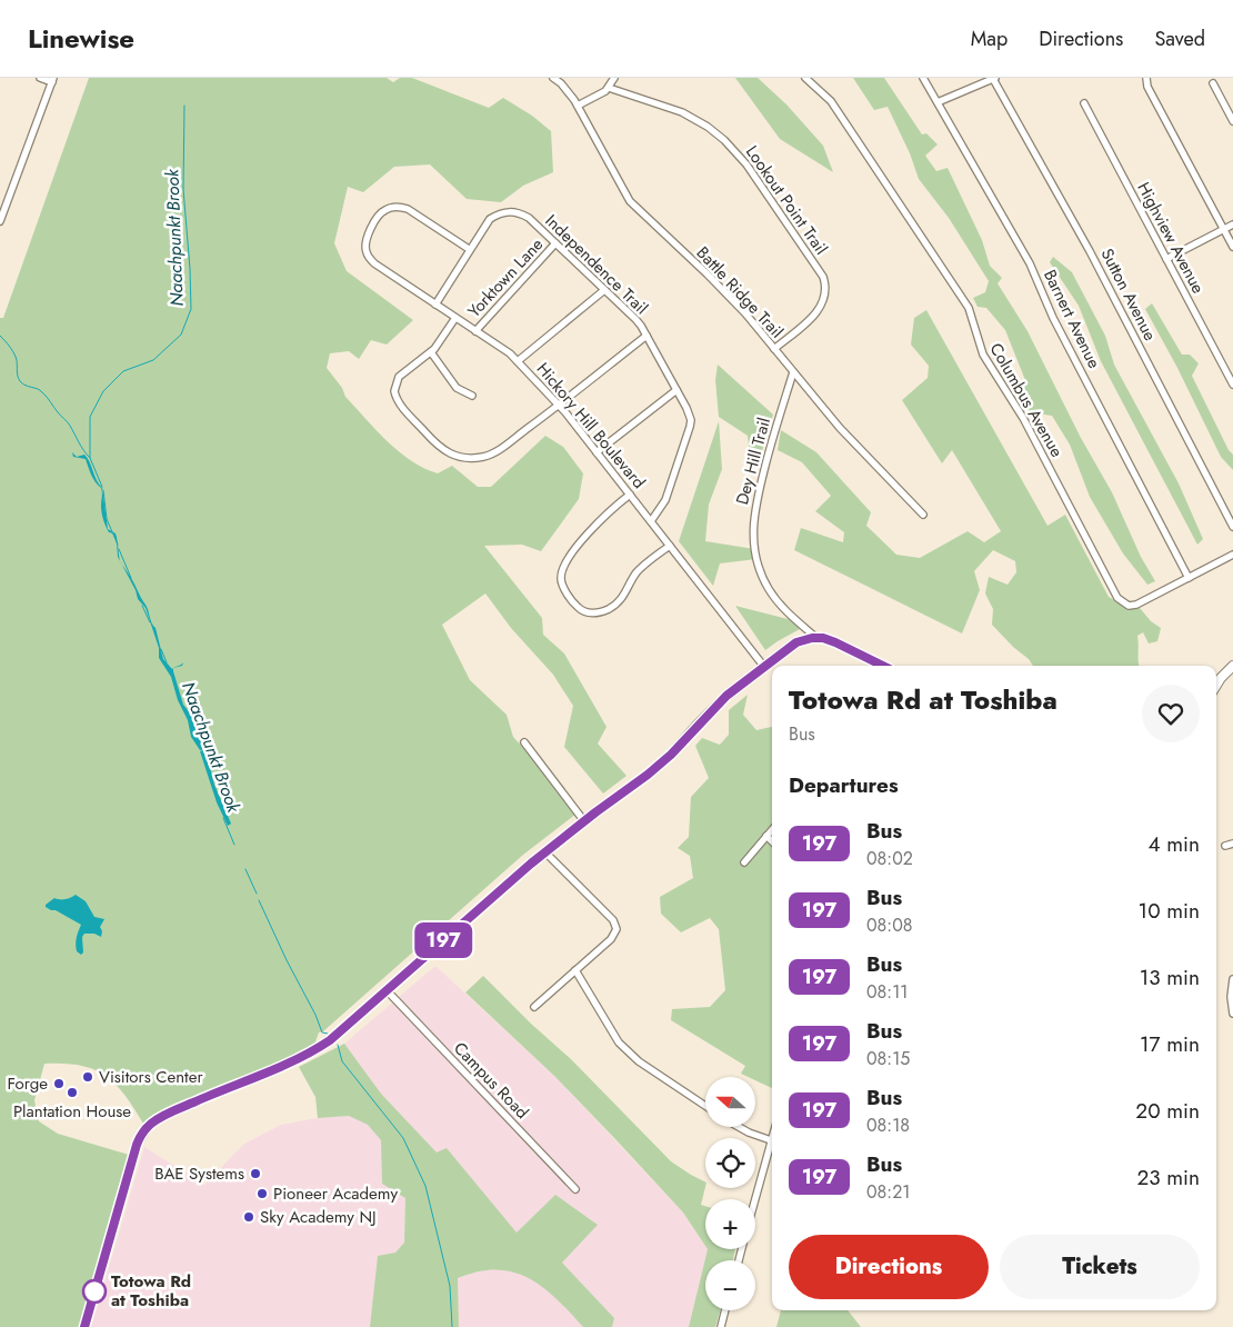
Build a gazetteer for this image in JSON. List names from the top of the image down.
{
  "streets": {
    "street": [
      "Lookout Point Trail",
      "Highview Avenue",
      "Independence Trail",
      "Yorktown Lane",
      "Battle Ridge Trail",
      "Sutton Avenue",
      "Barnert Avenue",
      "Columbus Avenue",
      "Hickory Hill Boulevard",
      "Dey Hill Trail",
      "Campus Road"
    ]
  },
  "crossings": [
    ["Lookout Point Trail", "Battle Ridge Trail"],
    ["Independence Trail", "Yorktown Lane"],
    ["Independence Trail", "Hickory Hill Boulevard"],
    ["Yorktown Lane", "Hickory Hill Boulevard"],
    ["Battle Ridge Trail", "Dey Hill Trail"],
    ["Barnert Avenue", "Columbus Avenue"]
  ],
  "water": ["Naachpunkt Brook"],
  "places": [
    "Visitors Center",
    "Forge",
    "Plantation House",
    "BAE Systems",
    "Pioneer Academy",
    "Sky Academy NJ",
    "Totowa Rd at Toshiba"
  ],
  "lines": ["bus line 197"],
  "north": "left",
  "page": {
    "header": "Linewise",
    "nav": ["Map", "Directions", "Saved"],
    "on_map": "197",
    "heading": [
      ["Totowa Rd at Toshiba", "Bus"],
      "Departures"
    ],
    "list": [
      {
        "mark": "197",
        "name": "Bus",
        "note": "08:02",
        "value": "4 min"
      },
      {
        "mark": "197",
        "name": "Bus",
        "note": "08:08",
        "value": "10 min"
      },
      {
        "mark": "197",
        "name": "Bus",
        "note": "08:11",
        "value": "13 min"
      },
      {
        "mark": "197",
        "name": "Bus",
        "note": "08:15",
        "value": "17 min"
      },
      {
        "mark": "197",
        "name": "Bus",
        "note": "08:18",
        "value": "20 min"
      },
      {
        "mark": "197",
        "name": "Bus",
        "note": "08:21",
        "value": "23 min"
      }
    ],
    "map_buttons": ["+", "−"],
    "buttons": ["Directions", "Tickets"]
  }
}
